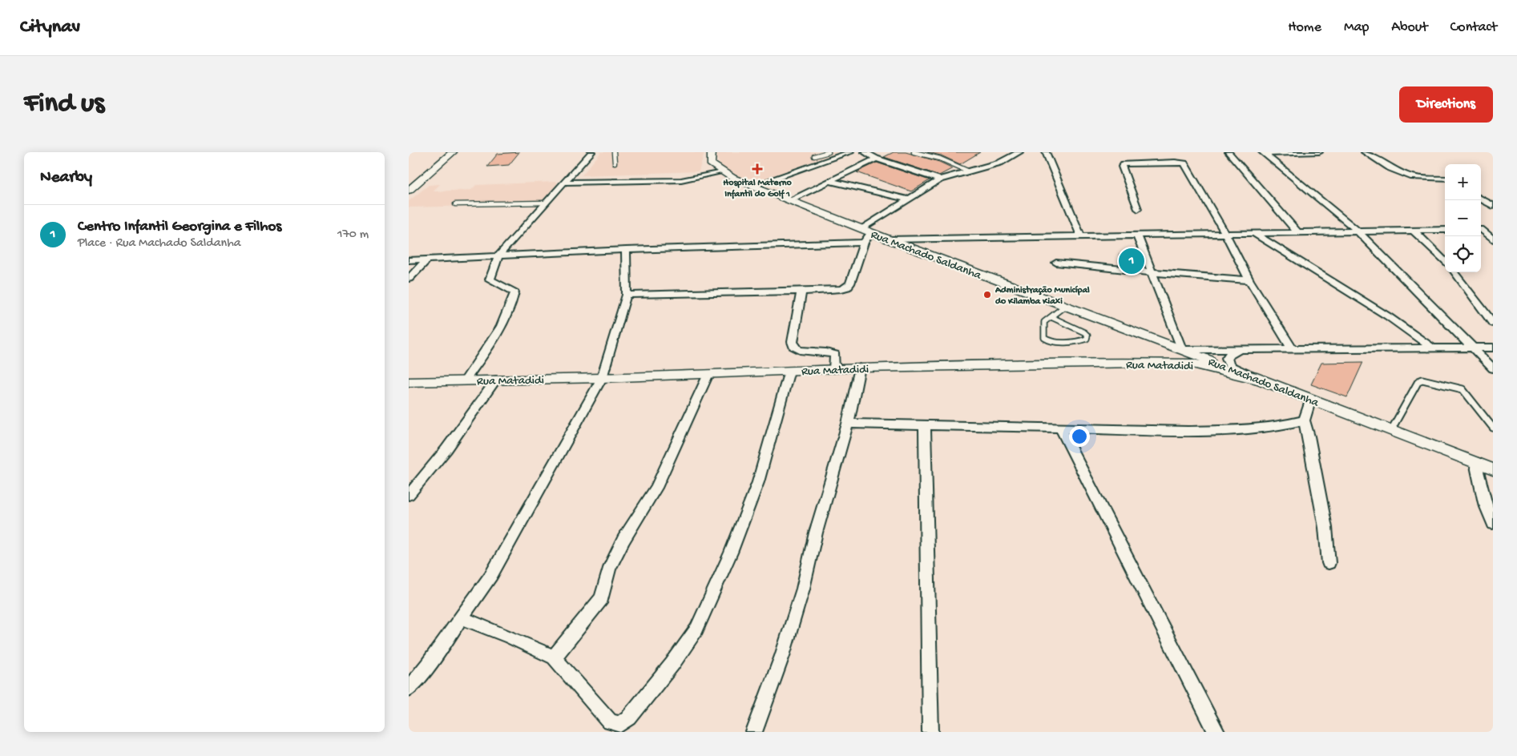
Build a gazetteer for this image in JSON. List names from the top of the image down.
{
  "streets": {
    "street": ["Rua Machado Saldanha", "Rua Matadidi"]
  },
  "crossings": [
    ["Rua Machado Saldanha", "Rua Matadidi"]
  ],
  "places": {
    "health": ["Hospital Materno Infantil do Golf 1"],
    "other": ["Administração Municípal do Kilamba Kiaxi"]
  },
  "page": {
    "header": "Citynav",
    "nav": [
      "Home",
      "Map",
      "About",
      "Contact"
    ],
    "buttons": "Directions",
    "title": "Find us",
    "heading": "Nearby",
    "map_buttons": ["+", "−"],
    "list": [
      {
        "mark": "1",
        "name": "Centro Infantil Georgina e Filhos",
        "note": "Place · Rua Machado Saldanha",
        "value": "170 m"
      }
    ],
    "pins": "1"
  }
}
